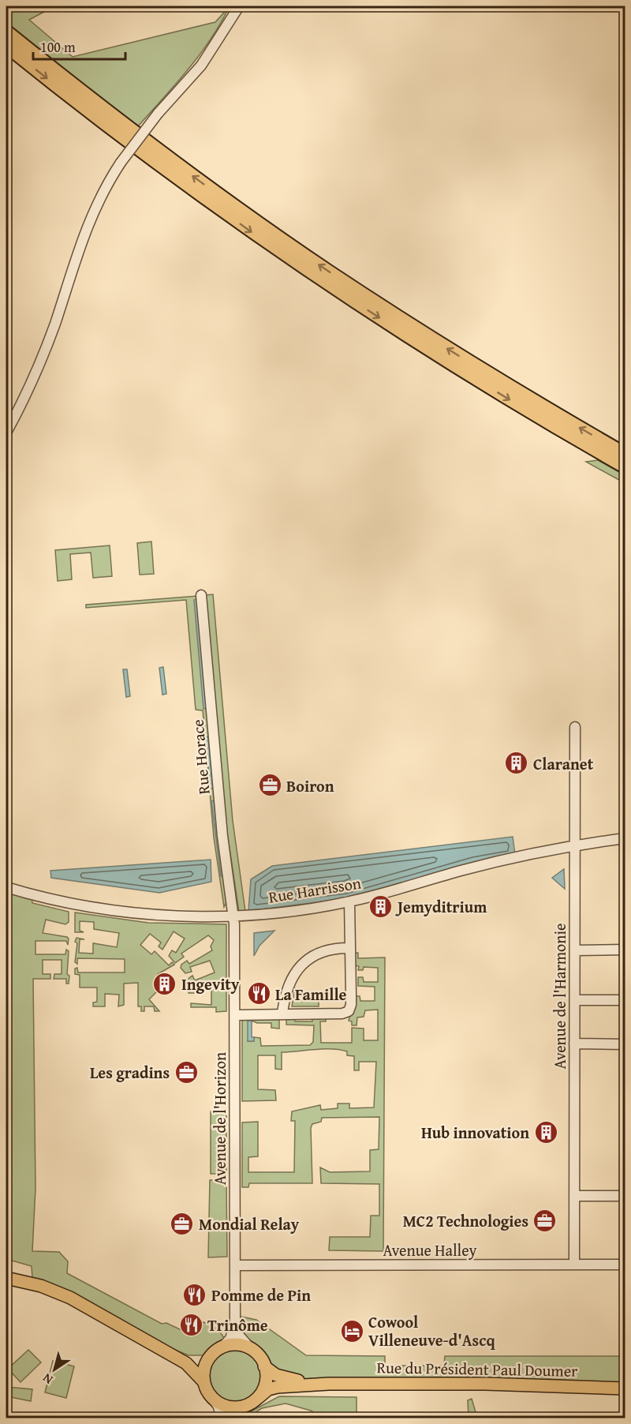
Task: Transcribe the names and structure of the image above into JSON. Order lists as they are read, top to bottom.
{
  "streets": {
    "main road": ["Rue du Président Paul Doumer"],
    "street": [
      "Rue Horace",
      "Rue Harrisson",
      "Avenue de l'Harmonie",
      "Avenue de l'Horizon",
      "Avenue Halley"
    ]
  },
  "crossings": [
    ["Rue Horace", "Rue Harrisson"],
    ["Rue Horace", "Avenue de l'Horizon"],
    ["Rue Harrisson", "Avenue de l'Harmonie"],
    ["Rue Harrisson", "Avenue de l'Horizon"],
    ["Avenue de l'Harmonie", "Avenue Halley"],
    ["Avenue de l'Horizon", "Avenue Halley"],
    ["Avenue de l'Horizon", "Rue du Président Paul Doumer"]
  ],
  "places": {
    "building": [
      "Claranet",
      "Jemyditrium",
      "Ingevity",
      "Hub innovation"
    ],
    "office": [
      "Boiron",
      "Les gradins",
      "MC2 Technologies",
      "Mondial Relay"
    ],
    "restaurant": ["La Famille", "Pomme de Pin", "Trinôme"],
    "hotel": ["Cowool Villeneuve-d'Ascq"]
  },
  "scale_bar": "100 m",
  "north": "bottom left"
}
